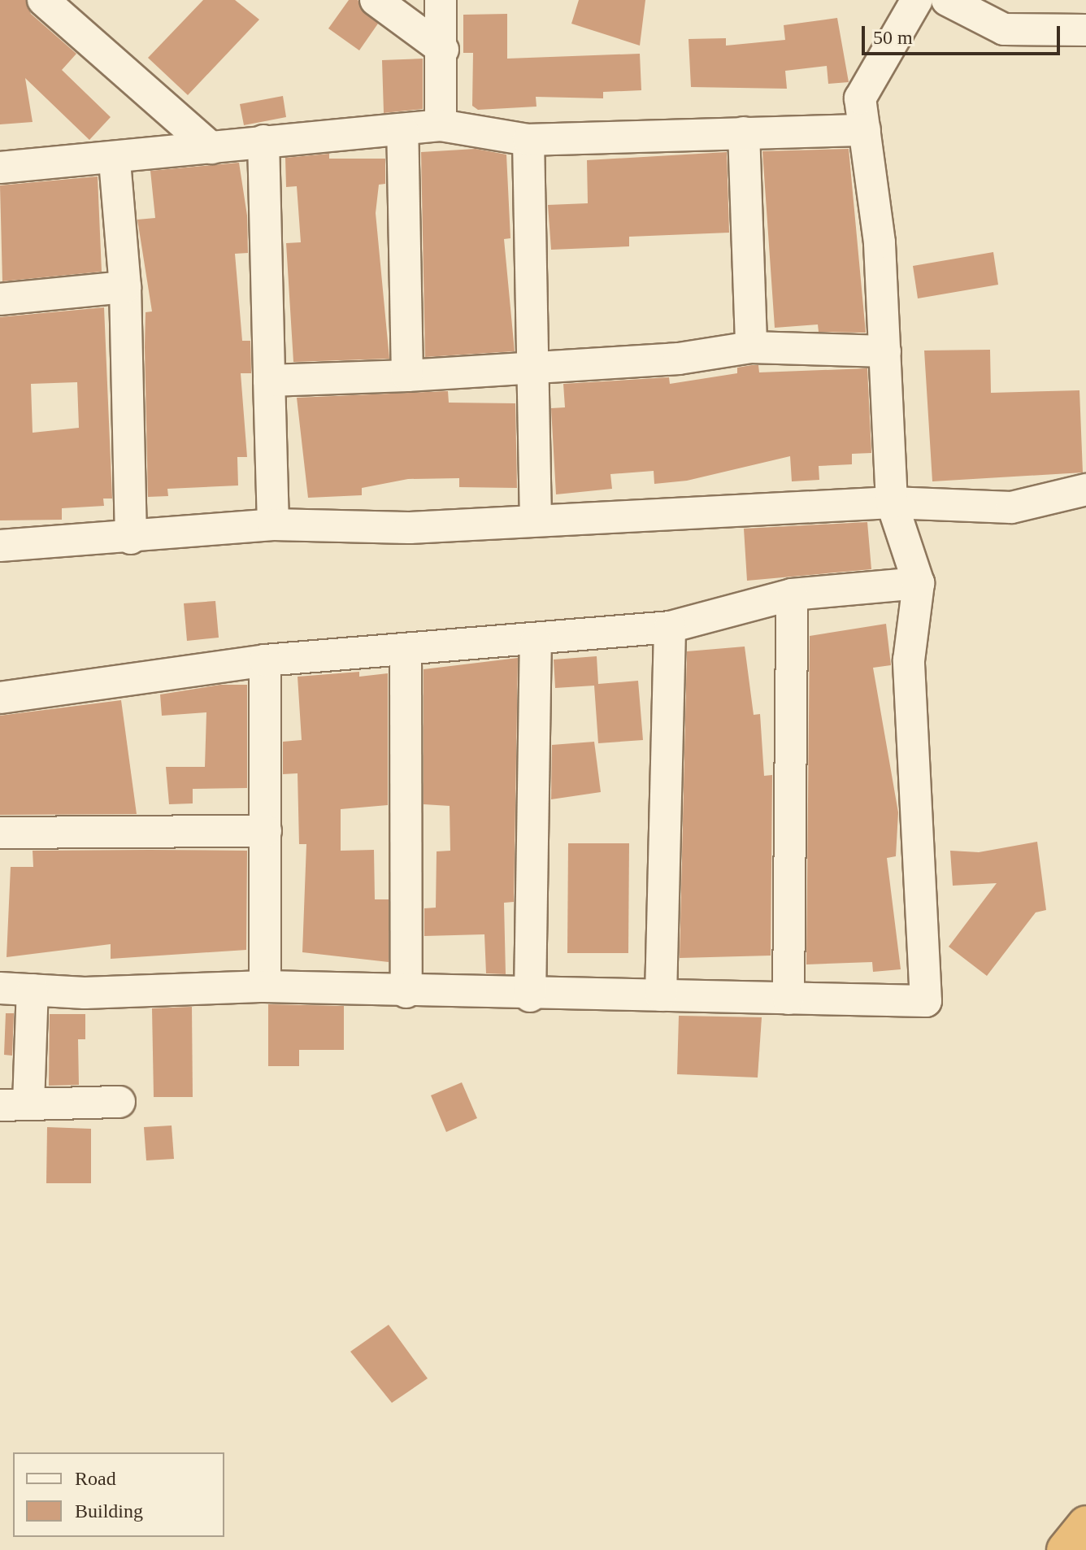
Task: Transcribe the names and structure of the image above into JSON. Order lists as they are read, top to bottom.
{
  "legend": ["Road", "Building"],
  "scale_bar": "50 m"
}
